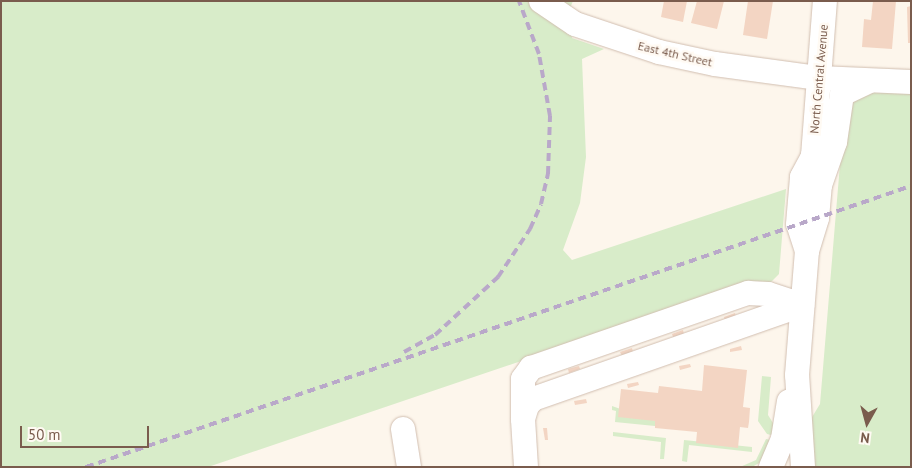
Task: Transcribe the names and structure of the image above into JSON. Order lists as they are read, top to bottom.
{
  "streets": {
    "street": ["East 4th Street", "North Central Avenue"]
  },
  "crossings": [
    ["East 4th Street", "North Central Avenue"]
  ],
  "scale_bar": "50 m",
  "north": "bottom"
}
